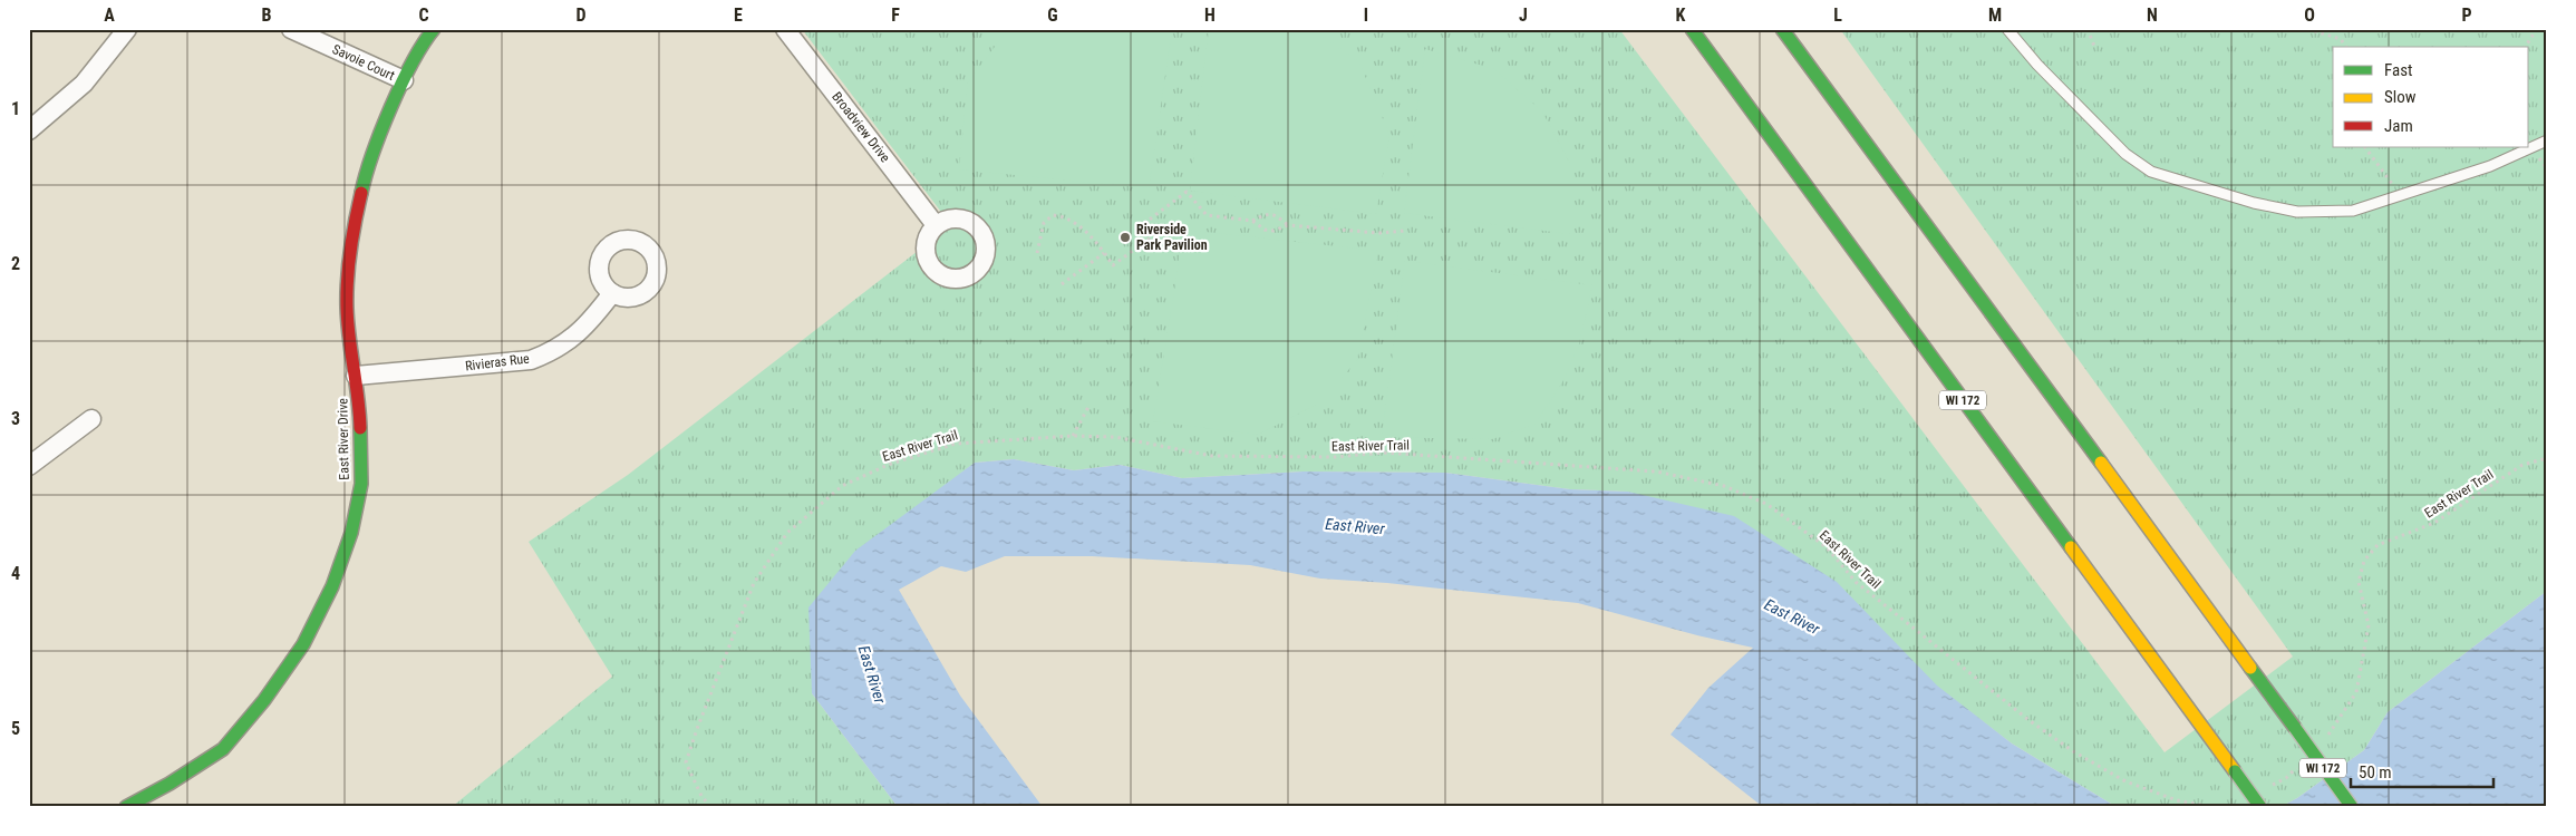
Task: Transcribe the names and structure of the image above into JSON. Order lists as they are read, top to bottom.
{
  "streets": {
    "main road": ["WI 172", "East River Drive"],
    "street": ["Savoie Court", "Broadview Drive", "Rivieras Rue"],
    "path": ["East River Trail"]
  },
  "crossings": [
    ["Savoie Court", "East River Drive"],
    ["Rivieras Rue", "East River Drive"]
  ],
  "water": ["East River"],
  "places": ["Riverside Park Pavilion"],
  "legend": ["Fast", "Slow", "Jam"],
  "scale_bar": "50 m",
  "grid": {
    "columns": [
      "A",
      "B",
      "C",
      "D",
      "E",
      "F",
      "G",
      "H",
      "I",
      "J",
      "K",
      "L",
      "M",
      "N",
      "O",
      "P"
    ],
    "rows": [
      "1",
      "2",
      "3",
      "4",
      "5"
    ]
  }
}
